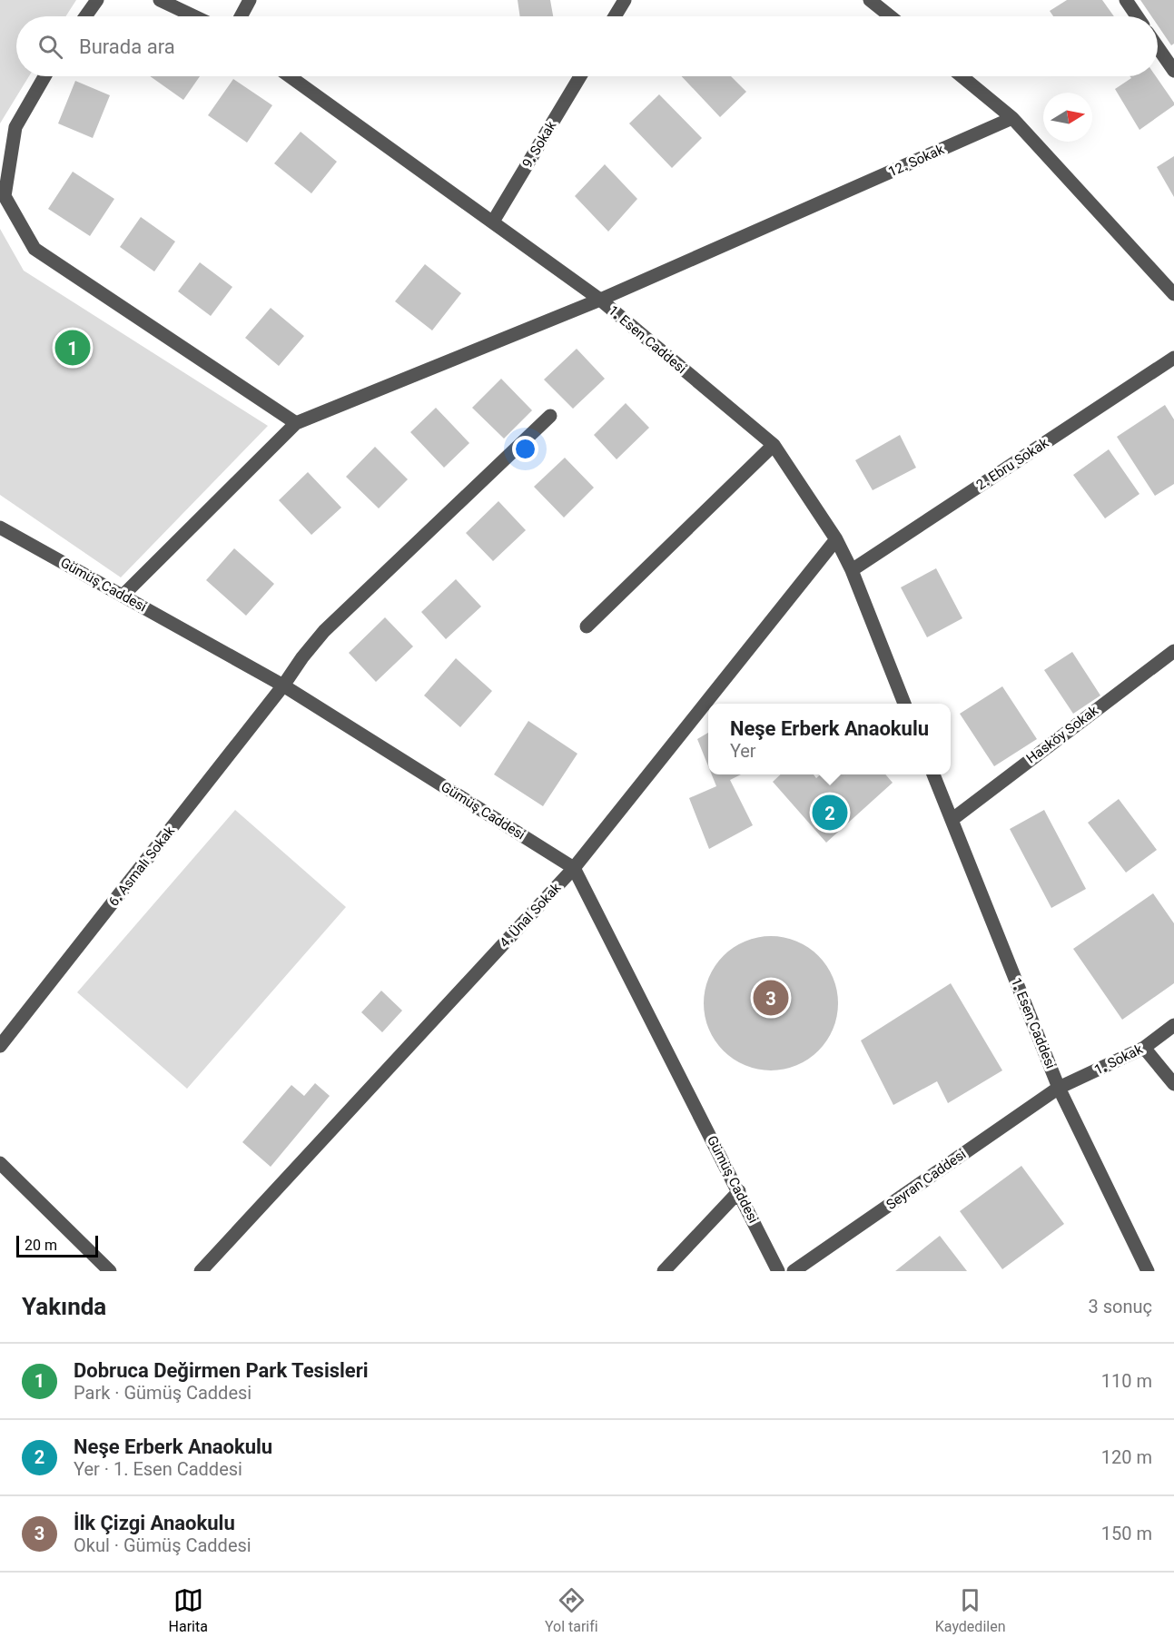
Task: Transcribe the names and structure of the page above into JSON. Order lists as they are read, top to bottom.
{
  "streets": {
    "street": [
      "9. Sokak",
      "12. Sokak",
      "1. Esen Caddesi",
      "2. Ebru Sokak",
      "Gümüş Caddesi",
      "Hasköy Sokak",
      "6. Asmalı Sokak",
      "4. Ünal Sokak",
      "1. Sokak",
      "Seyran Caddesi"
    ]
  },
  "crossings": [
    ["9. Sokak", "1. Esen Caddesi"],
    ["12. Sokak", "1. Esen Caddesi"],
    ["1. Esen Caddesi", "2. Ebru Sokak"],
    ["1. Esen Caddesi", "Hasköy Sokak"],
    ["1. Esen Caddesi", "4. Ünal Sokak"],
    ["1. Esen Caddesi", "1. Sokak"],
    ["1. Esen Caddesi", "Seyran Caddesi"],
    ["Gümüş Caddesi", "6. Asmalı Sokak"],
    ["Gümüş Caddesi", "4. Ünal Sokak"],
    ["1. Sokak", "Seyran Caddesi"]
  ],
  "scale_bar": "20 m",
  "north": "right",
  "page": {
    "search": "Burada ara",
    "pins": ["1", "2", "3"],
    "popup": ["Neşe Erberk Anaokulu", "Yer"],
    "scale": "20 m",
    "heading": ["Yakında", "3 sonuç"],
    "list": [
      {
        "mark": "1",
        "name": "Dobruca Değirmen Park Tesisleri",
        "note": "Park · Gümüş Caddesi",
        "value": "110 m"
      },
      {
        "mark": "2",
        "name": "Neşe Erberk Anaokulu",
        "note": "Yer · 1. Esen Caddesi",
        "value": "120 m"
      },
      {
        "mark": "3",
        "name": "İlk Çizgi Anaokulu",
        "note": "Okul · Gümüş Caddesi",
        "value": "150 m"
      }
    ],
    "nav": ["Harita", "Yol tarifi", "Kaydedilen"]
  }
}
